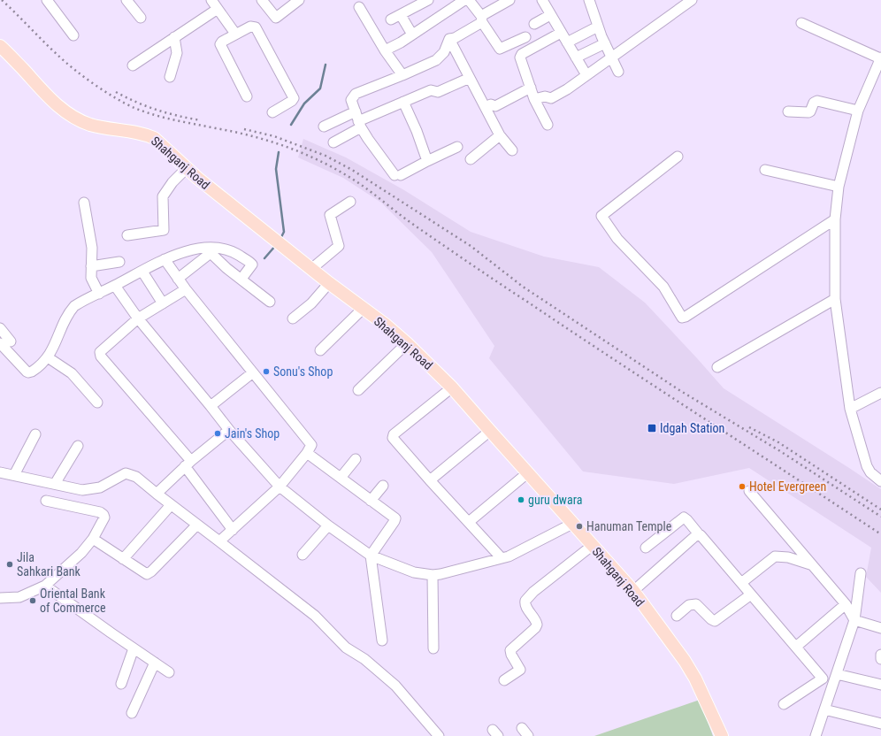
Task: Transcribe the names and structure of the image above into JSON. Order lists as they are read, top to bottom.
{
  "streets": {
    "main road": ["Shahganj Road"]
  },
  "places": {
    "other": [
      "Sonu's Shop",
      "Jain's Shop",
      "Hotel Evergreen",
      "guru dwara",
      "Hanuman Temple",
      "Jila Sahkari Bank",
      "Oriental Bank of Commerce"
    ],
    "transit": ["Idgah Station"]
  }
}
